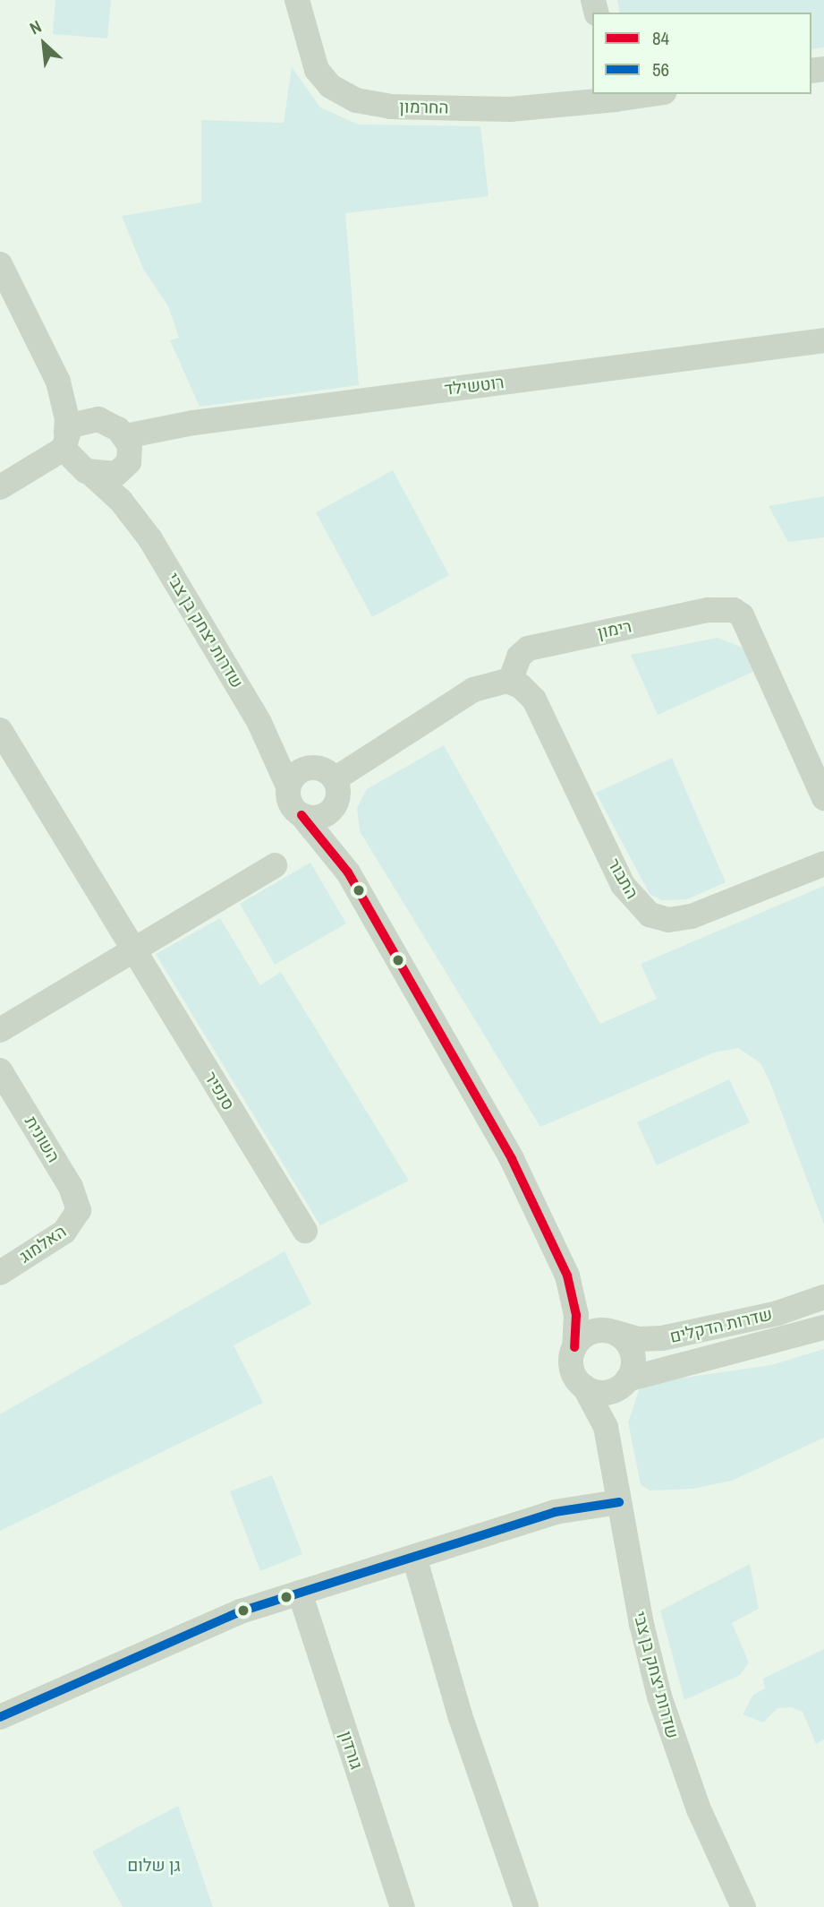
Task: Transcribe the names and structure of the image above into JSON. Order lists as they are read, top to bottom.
{
  "streets": {
    "street": [
      "החרמון",
      "רוטשילד",
      "רימון",
      "שדרות יצחק בן צבי",
      "התבור",
      "סנפיר",
      "השונית",
      "האלמוג",
      "שדרות הדקלים",
      "גורדון"
    ]
  },
  "crossings": [
    ["רוטשילד", "שדרות יצחק בן צבי"],
    ["רימון", "התבור"],
    ["שדרות יצחק בן צבי", "שדרות הדקלים"],
    ["השונית", "האלמוג"]
  ],
  "parks": ["גן שלום"],
  "lines": ["transit line 84", "transit line 56"],
  "legend": ["84", "56"],
  "north": "top left"
}
